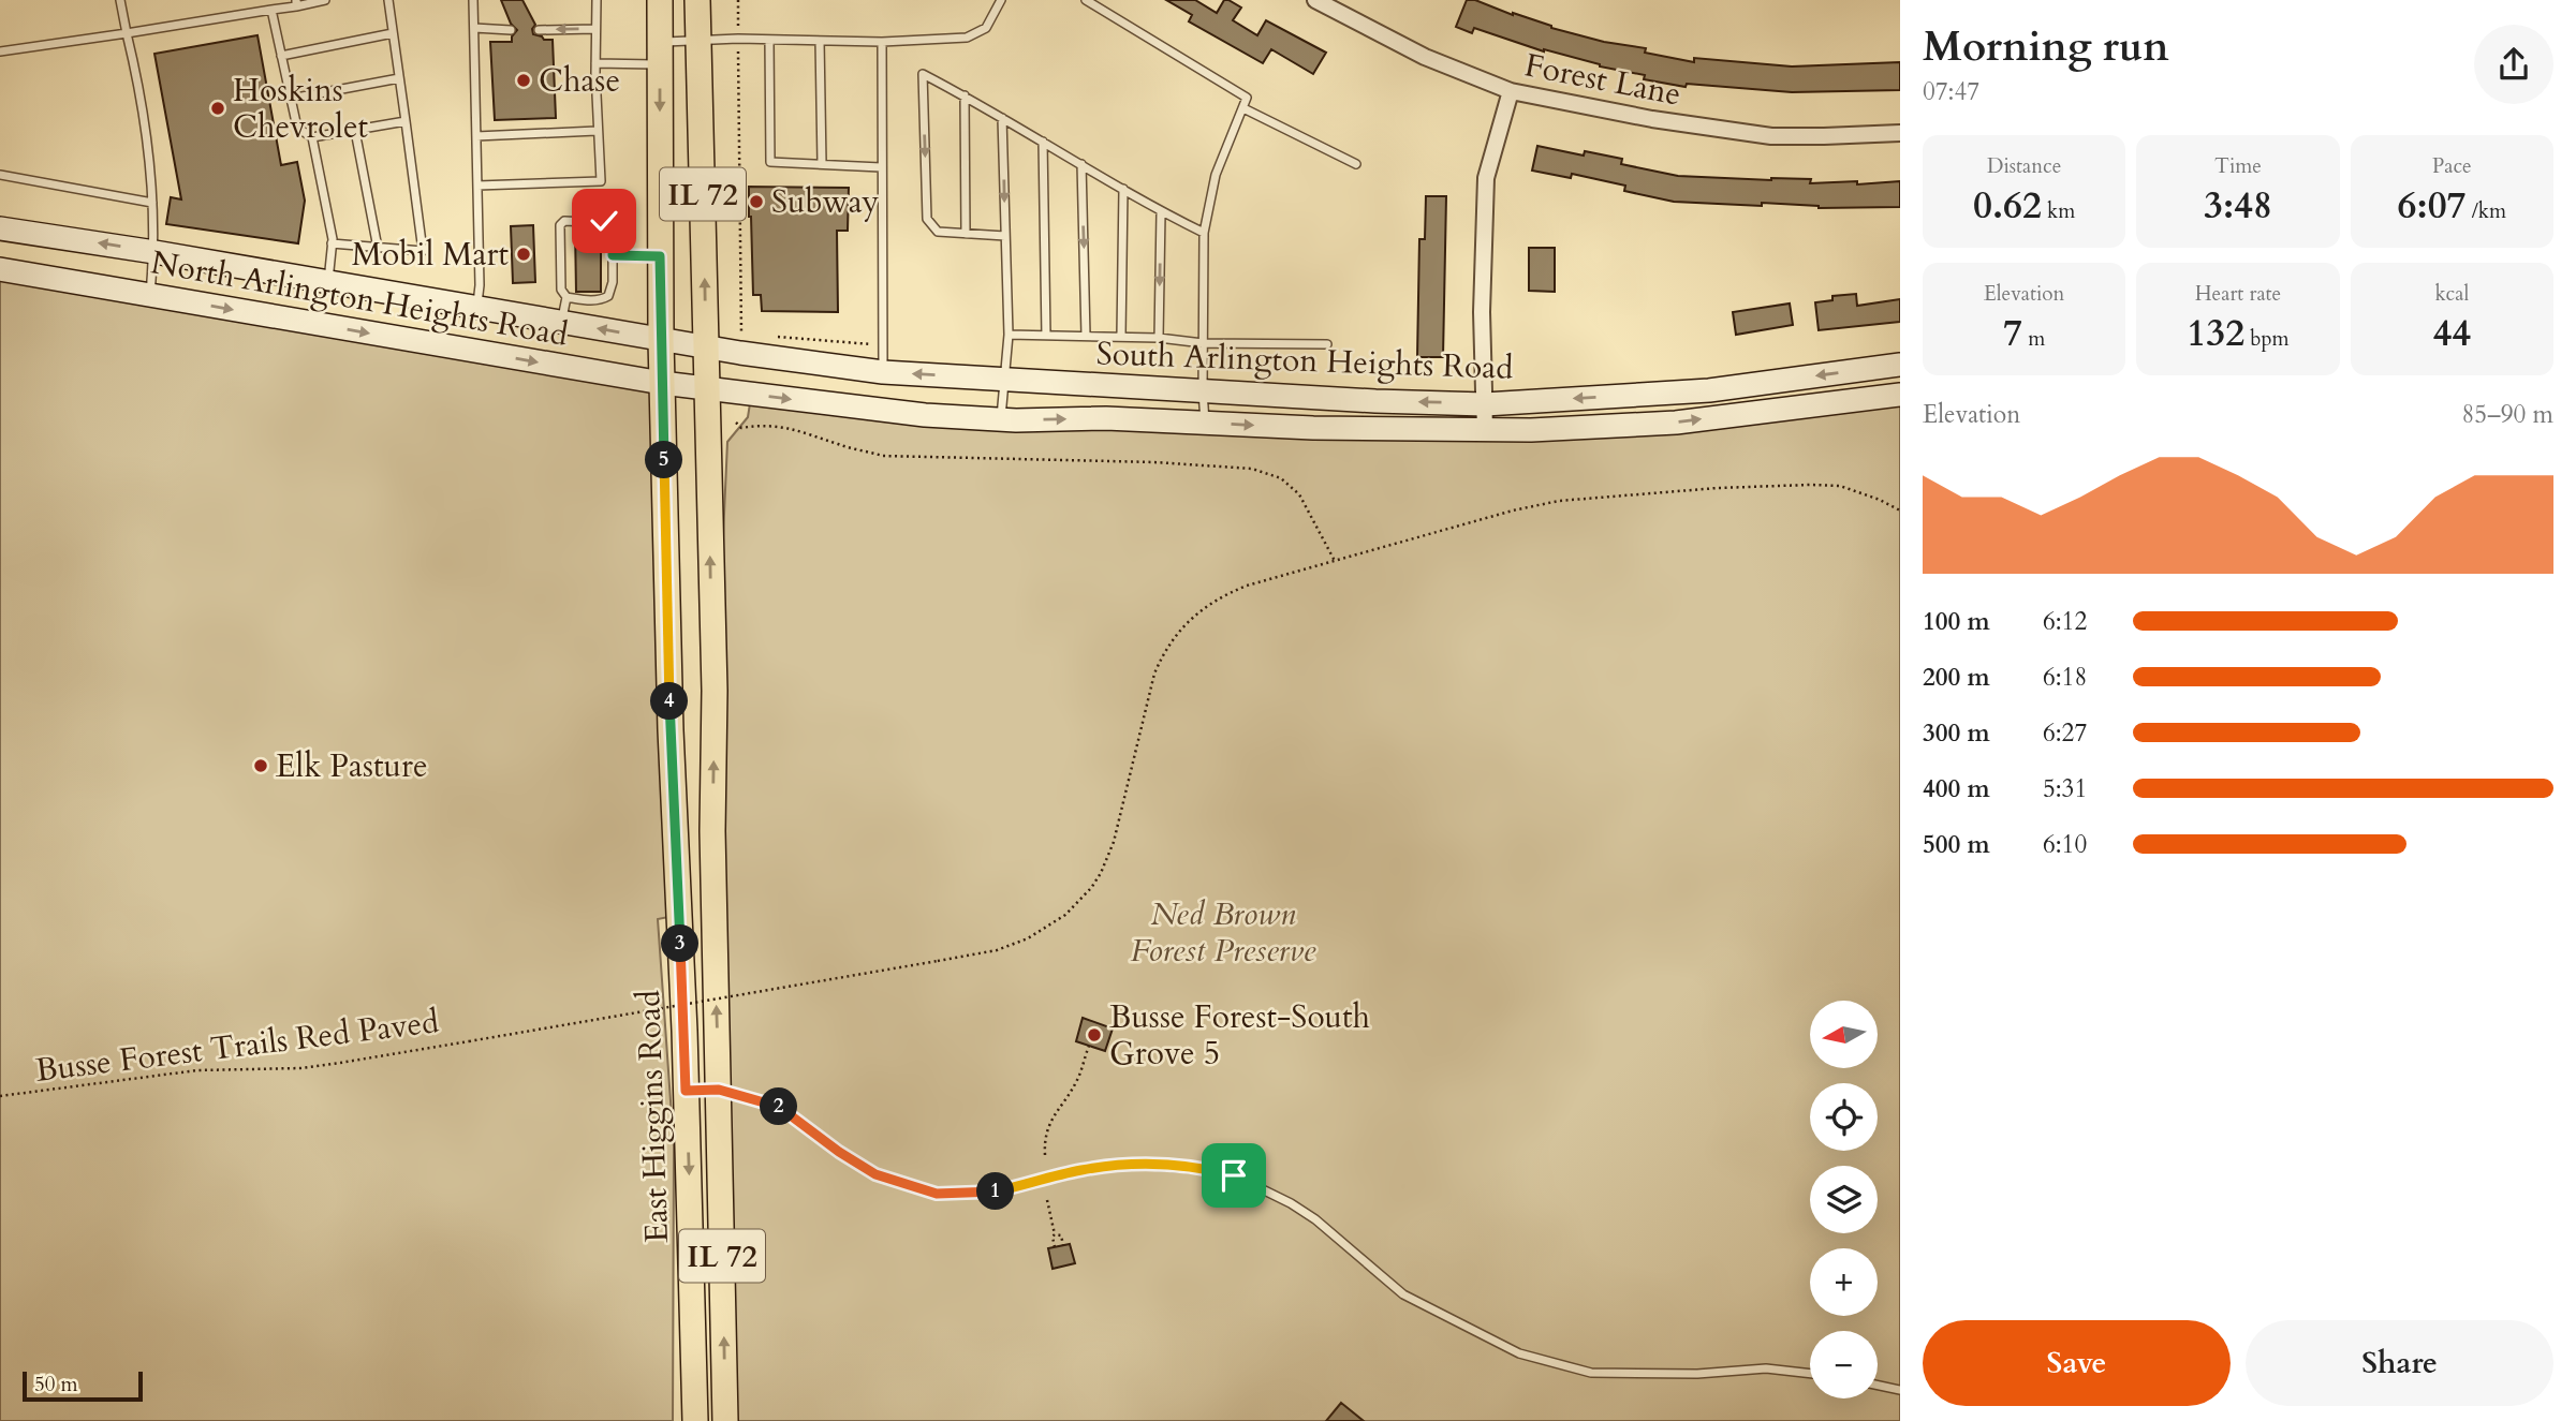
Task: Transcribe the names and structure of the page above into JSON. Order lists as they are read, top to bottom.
{
  "streets": {
    "main road": [
      "IL 72",
      "North Arlington Heights Road",
      "South Arlington Heights Road",
      "East Higgins Road"
    ],
    "street": ["Forest Lane"],
    "path": ["Busse Forest Trails Red Paved"]
  },
  "crossings": [
    ["North Arlington Heights Road", "South Arlington Heights Road"],
    ["North Arlington Heights Road", "East Higgins Road"],
    ["South Arlington Heights Road", "East Higgins Road"]
  ],
  "parks": ["Ned Brown Forest Preserve"],
  "places": [
    "Chase",
    "Hoskins Chevrolet",
    "Subway",
    "Mobil Mart",
    "Elk Pasture",
    "Busse Forest-South Grove 5"
  ],
  "scale_bar": "50 m",
  "north": "left",
  "page": {
    "heading": ["Morning run", "07:47"],
    "stats": [
      ["Distance", "0.62 km"],
      ["Time", "3:48"],
      ["Pace", "6:07 /km"],
      ["Elevation", "7 m"],
      ["Heart rate", "132 bpm"],
      ["kcal", "44"]
    ],
    "chart": ["Elevation", "85–90 m"],
    "pins": [
      "5",
      "4",
      "3",
      "2",
      "1"
    ],
    "list": [
      {
        "name": "100 m",
        "note": "6:12"
      },
      {
        "name": "200 m",
        "note": "6:18"
      },
      {
        "name": "300 m",
        "note": "6:27"
      },
      {
        "name": "400 m",
        "note": "5:31"
      },
      {
        "name": "500 m",
        "note": "6:10"
      }
    ],
    "map_buttons": ["+", "−"],
    "buttons": ["Save", "Share"],
    "scale": "50 m"
  }
}
